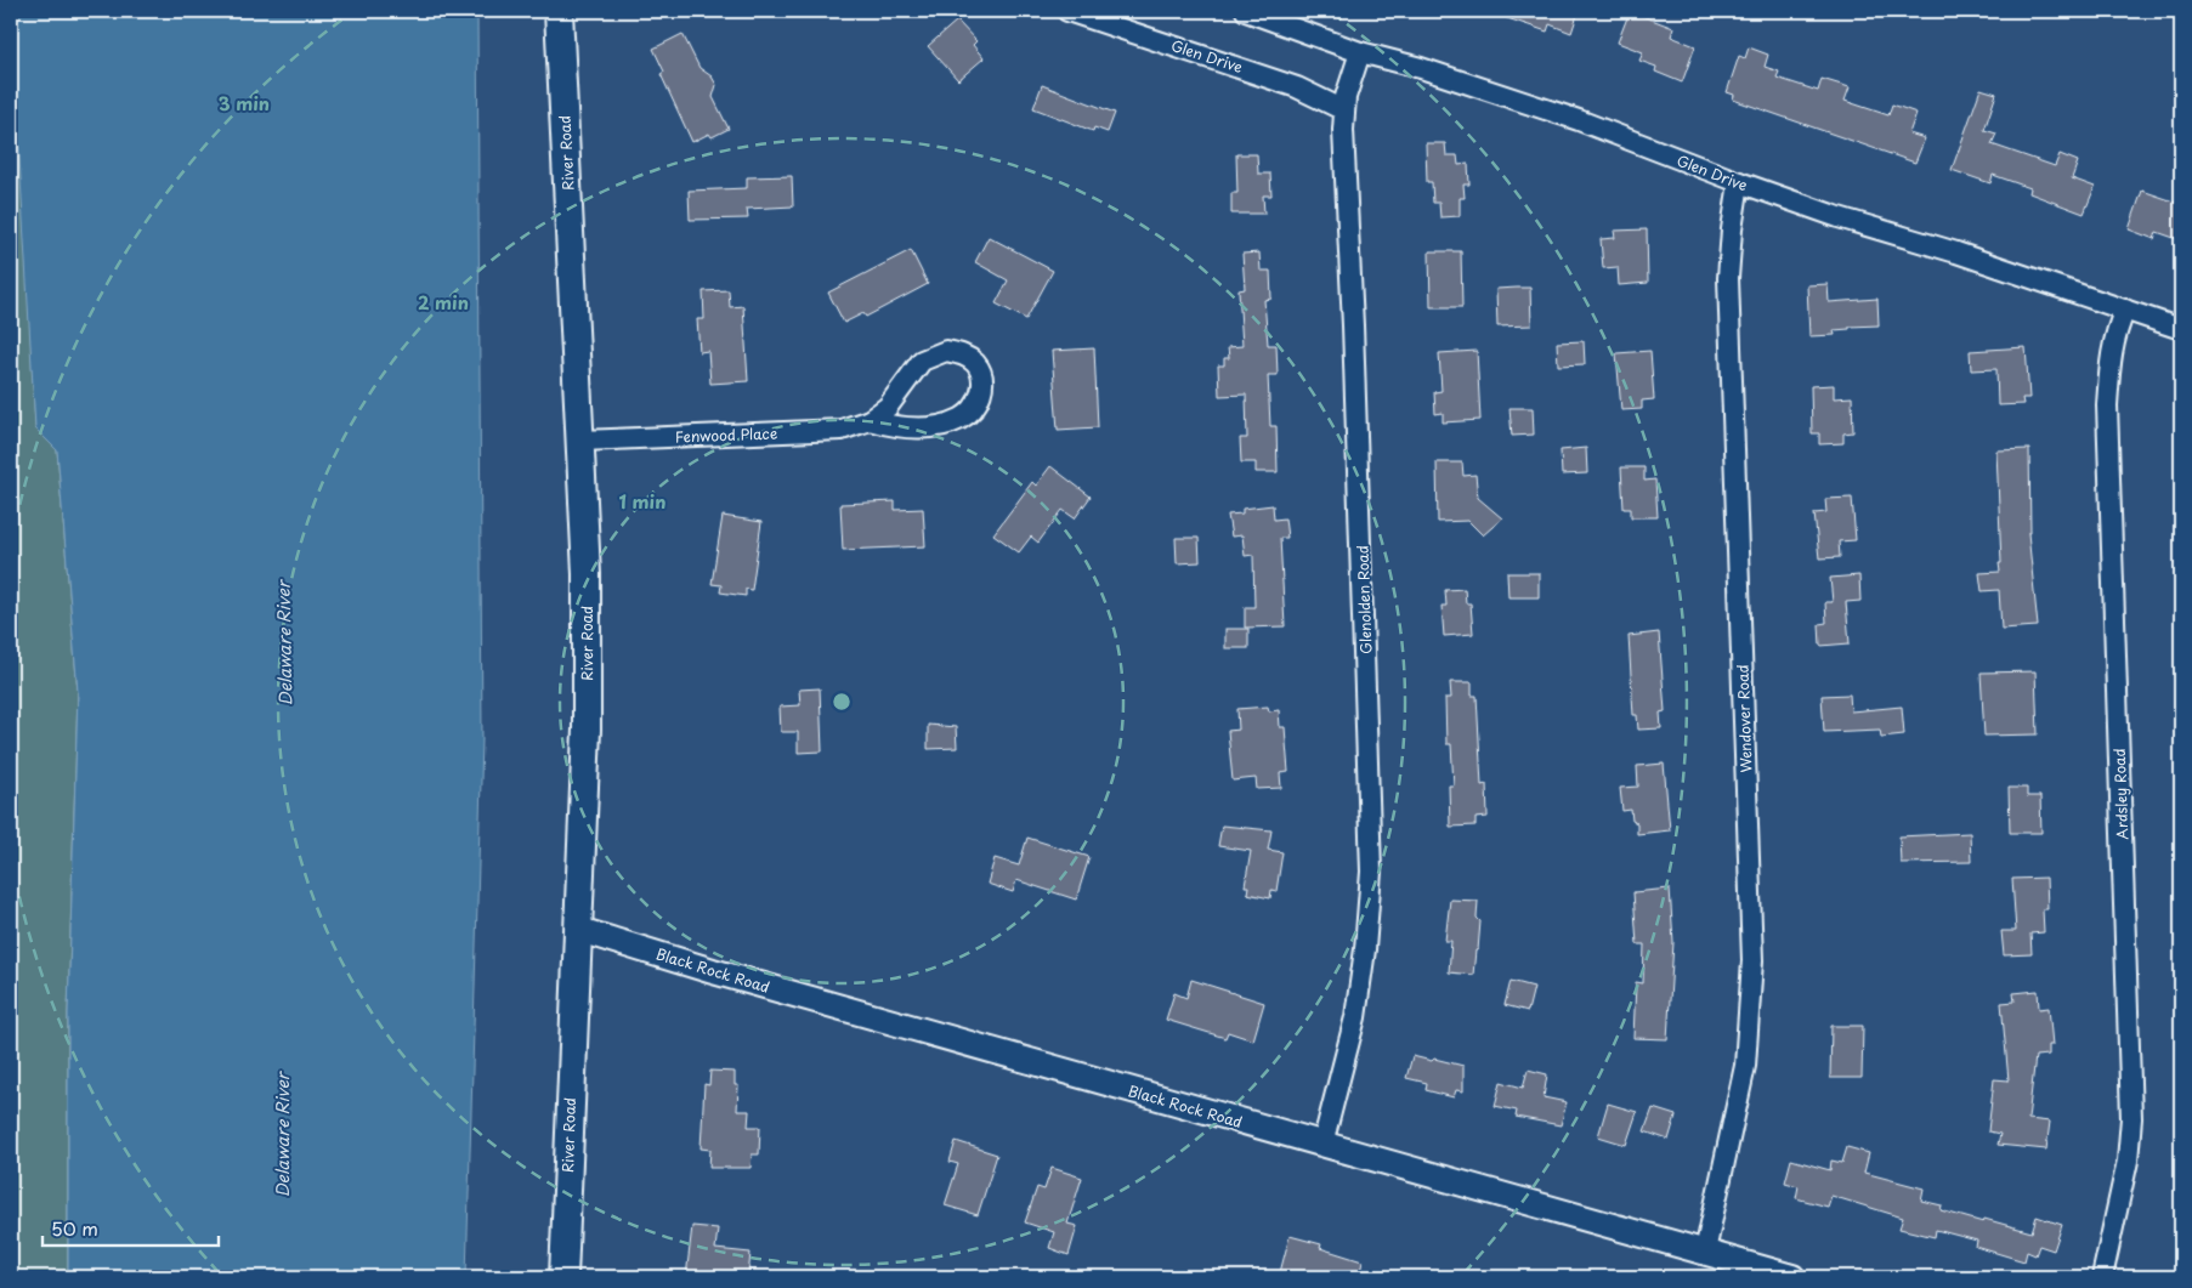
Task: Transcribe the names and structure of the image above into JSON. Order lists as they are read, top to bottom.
{
  "streets": {
    "main road": ["River Road"],
    "street": [
      "Glen Drive",
      "Fenwood Place",
      "Glenolden Road",
      "Wendover Road",
      "Ardsley Road",
      "Black Rock Road"
    ]
  },
  "crossings": [
    ["Glen Drive", "Glenolden Road"],
    ["Glen Drive", "Wendover Road"],
    ["Glen Drive", "Ardsley Road"],
    ["River Road", "Fenwood Place"],
    ["River Road", "Black Rock Road"],
    ["Glenolden Road", "Black Rock Road"],
    ["Wendover Road", "Black Rock Road"]
  ],
  "water": ["Delaware River"],
  "scale_bar": "50 m",
  "rings": ["3 min", "2 min", "1 min"]
}
